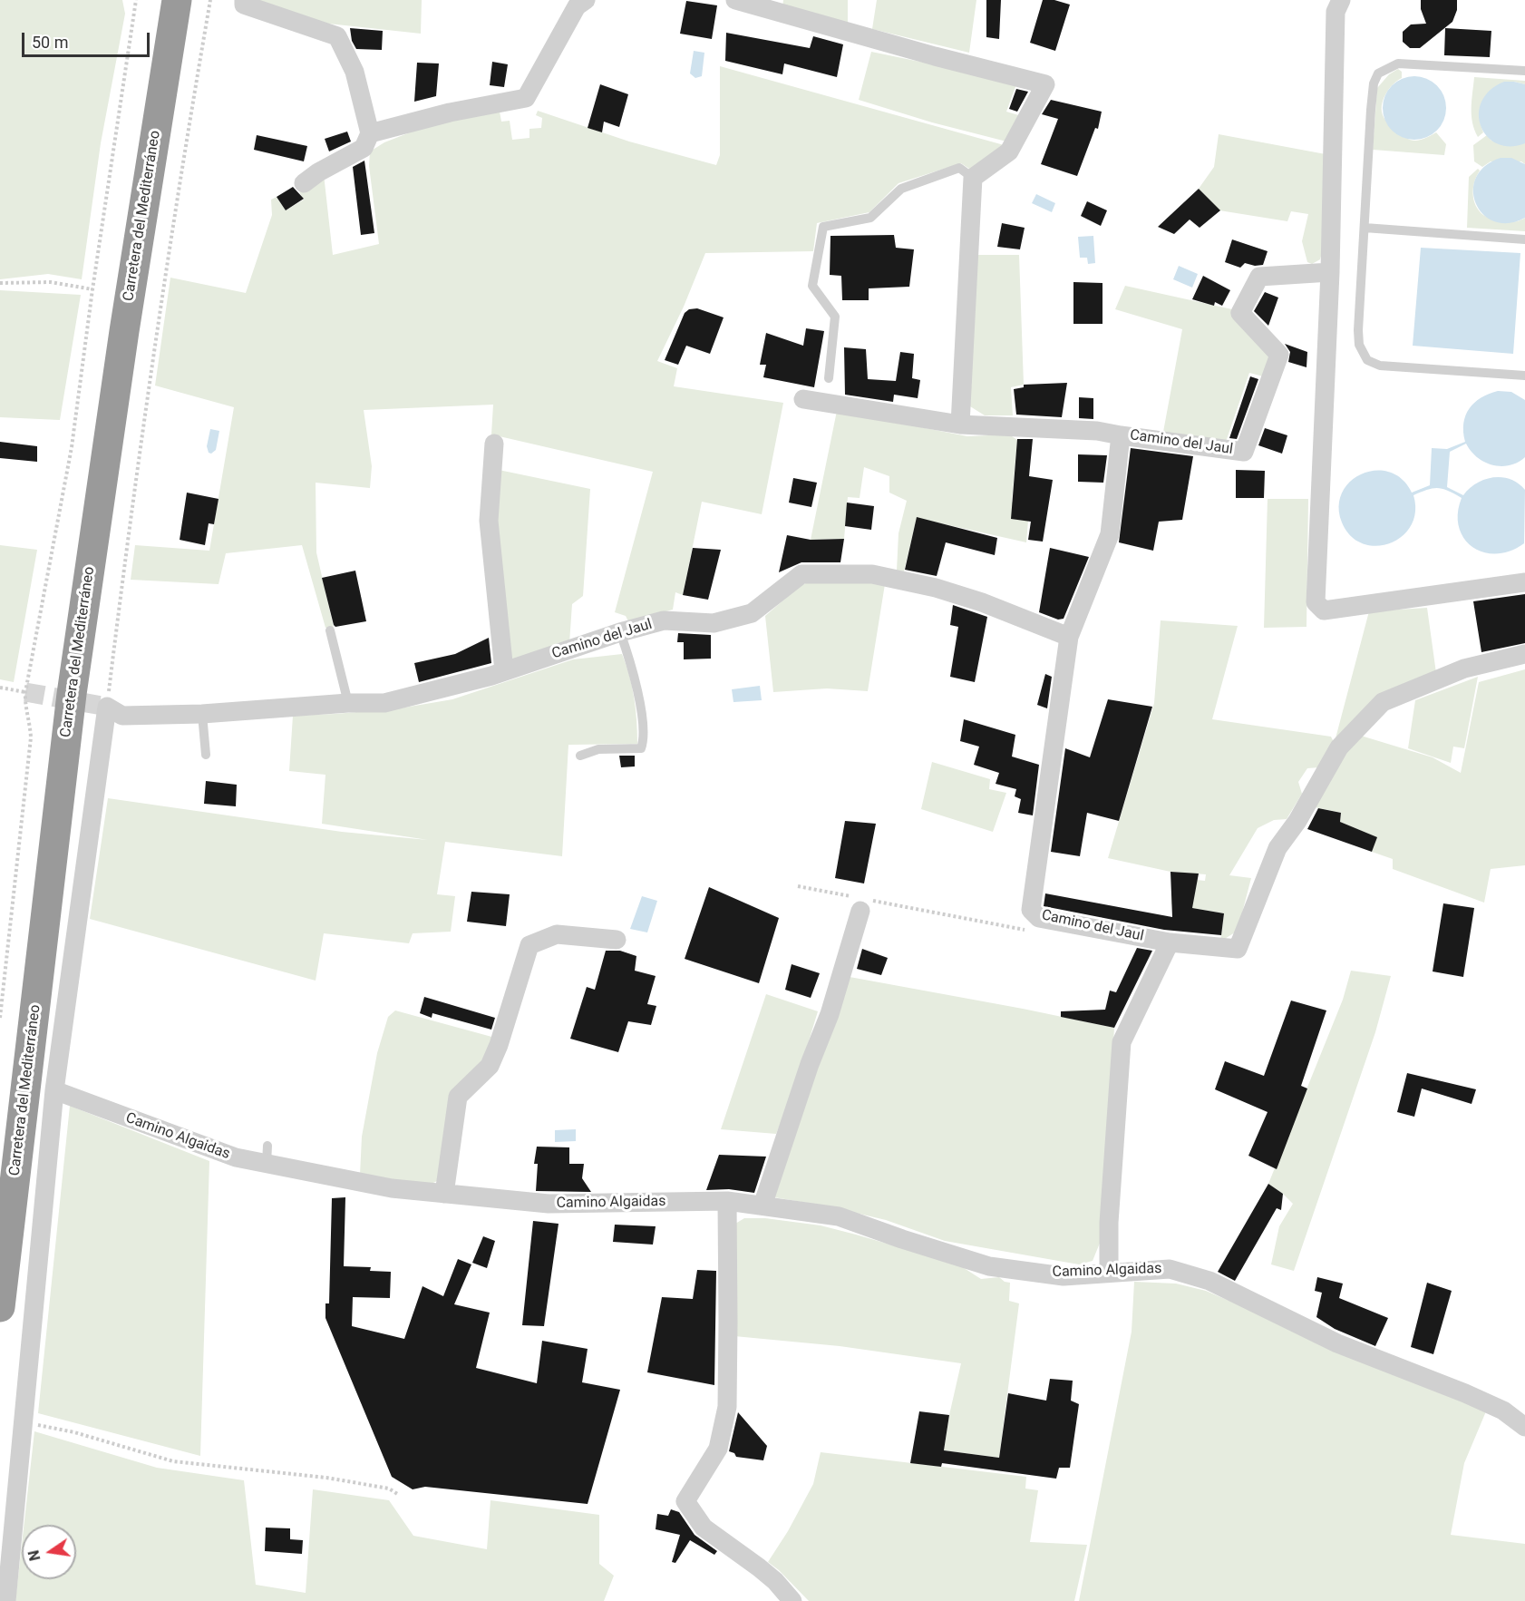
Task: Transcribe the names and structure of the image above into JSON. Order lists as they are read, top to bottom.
{
  "streets": {
    "highway": ["Carretera del Mediterráneo"],
    "street": ["Camino del Jaul", "Camino Algaidas"]
  },
  "scale_bar": "50 m",
  "north": "left"
}
